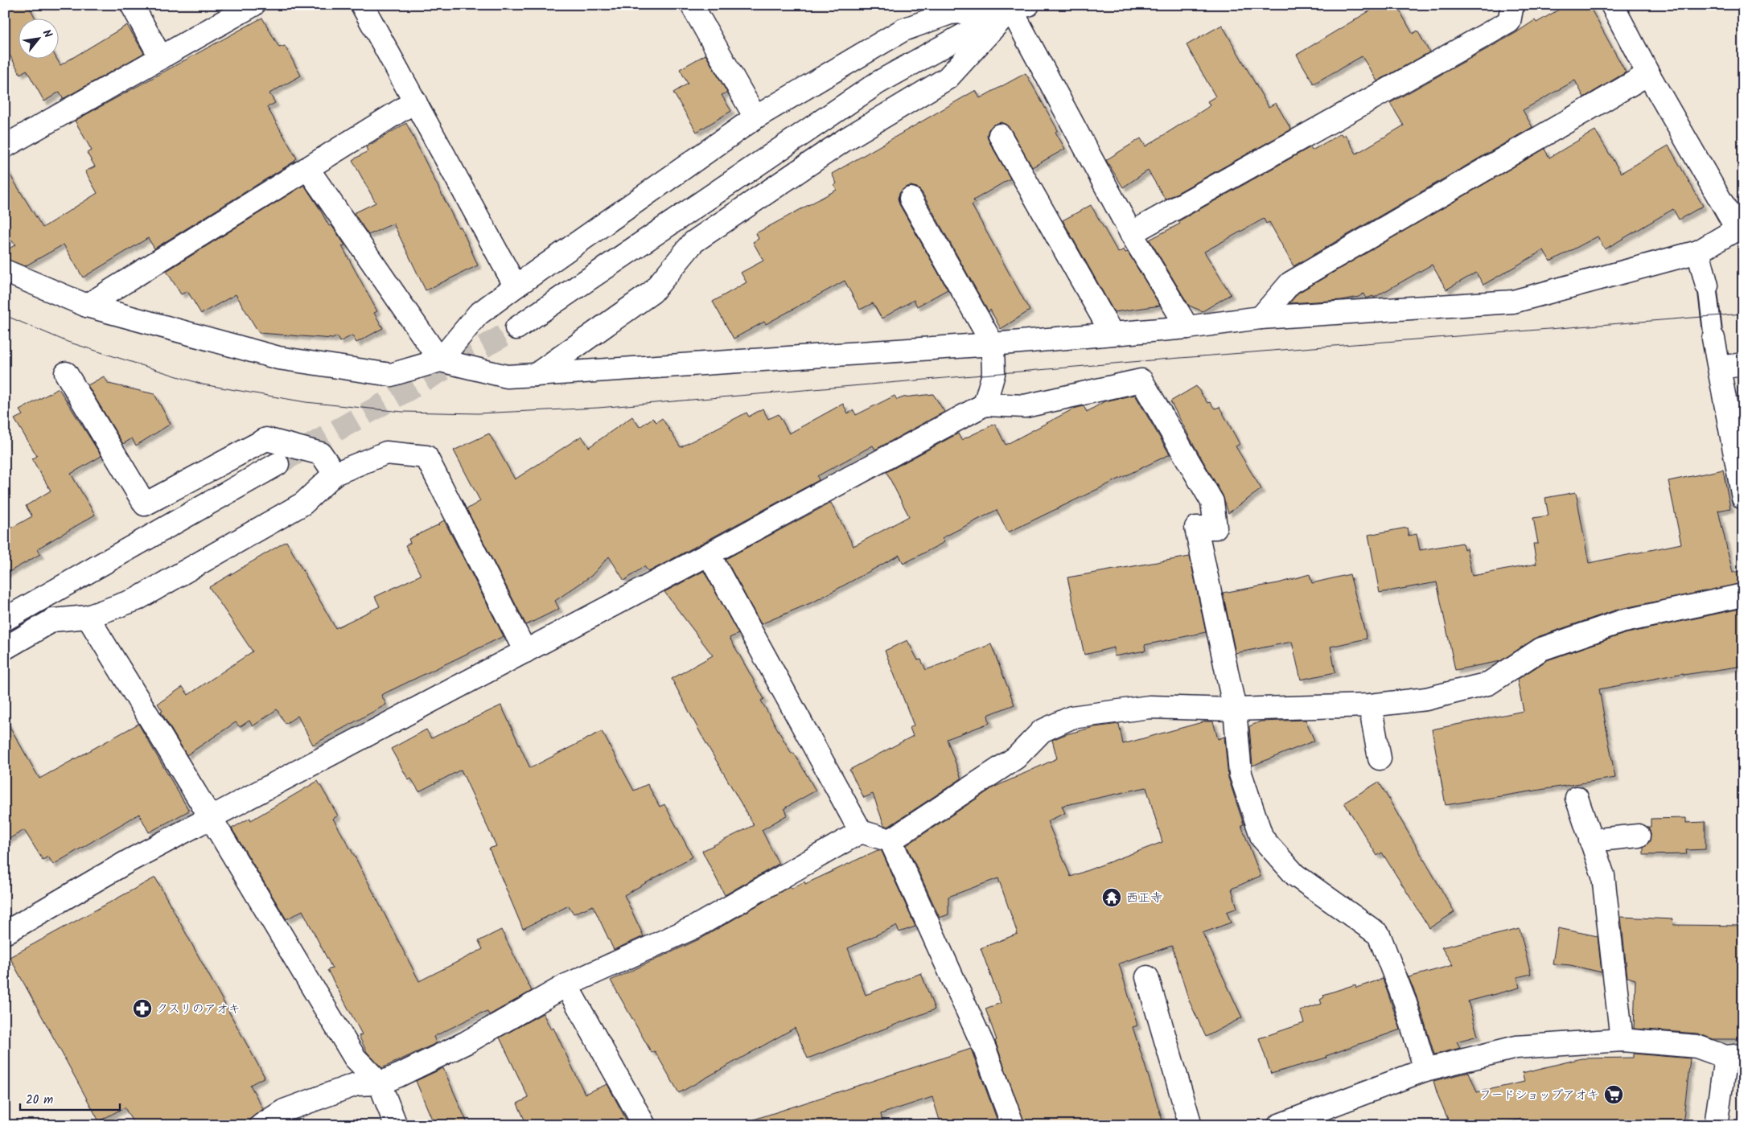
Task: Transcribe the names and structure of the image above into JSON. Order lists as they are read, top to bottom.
{
  "places": {
    "temple": ["西正寺"],
    "pharmacy": ["クスリのアオキ"],
    "supermarket": ["フードショップアオキ"]
  },
  "scale_bar": "20 m",
  "north": "top right"
}
